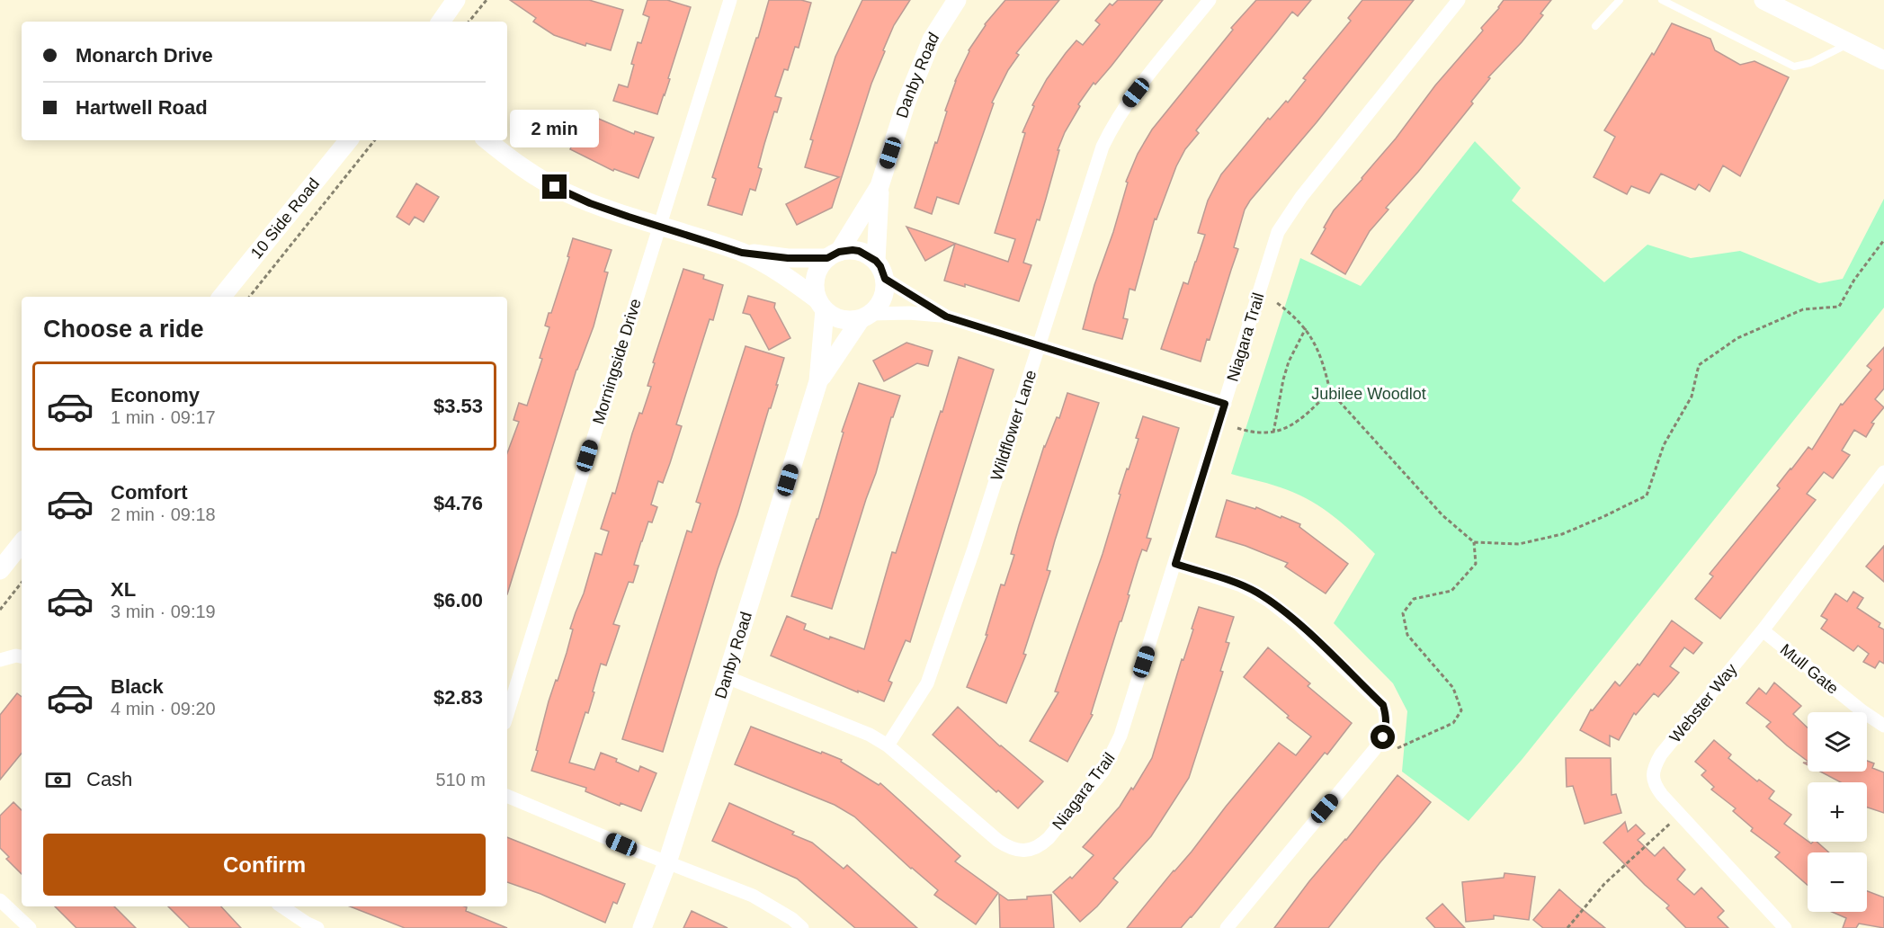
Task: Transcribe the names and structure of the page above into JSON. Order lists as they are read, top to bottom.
{
  "streets": {
    "street": [
      "Danby Road",
      "10 Side Road",
      "Niagara Trail",
      "Morningside Drive",
      "Wildflower Lane",
      "Mull Gate",
      "Webster Way"
    ]
  },
  "crossings": [
    ["Danby Road", "Niagara Trail"],
    ["Niagara Trail", "Wildflower Lane"],
    ["Mull Gate", "Webster Way"]
  ],
  "parks": ["Jubilee Woodlot"],
  "page": {
    "banner": ["Monarch Drive", "Hartwell Road"],
    "bubble": "2 min",
    "heading": "Choose a ride",
    "list": [
      {
        "name": "Economy",
        "note": "1 min · 09:17",
        "value": "$3.53"
      },
      {
        "name": "Comfort",
        "note": "2 min · 09:18",
        "value": "$4.76"
      },
      {
        "name": "XL",
        "note": "3 min · 09:19",
        "value": "$6.00"
      },
      {
        "name": "Black",
        "note": "4 min · 09:20",
        "value": "$2.83"
      }
    ],
    "map_buttons": ["+", "−"],
    "pay": ["Cash", "510 m"],
    "buttons": "Confirm"
  }
}
